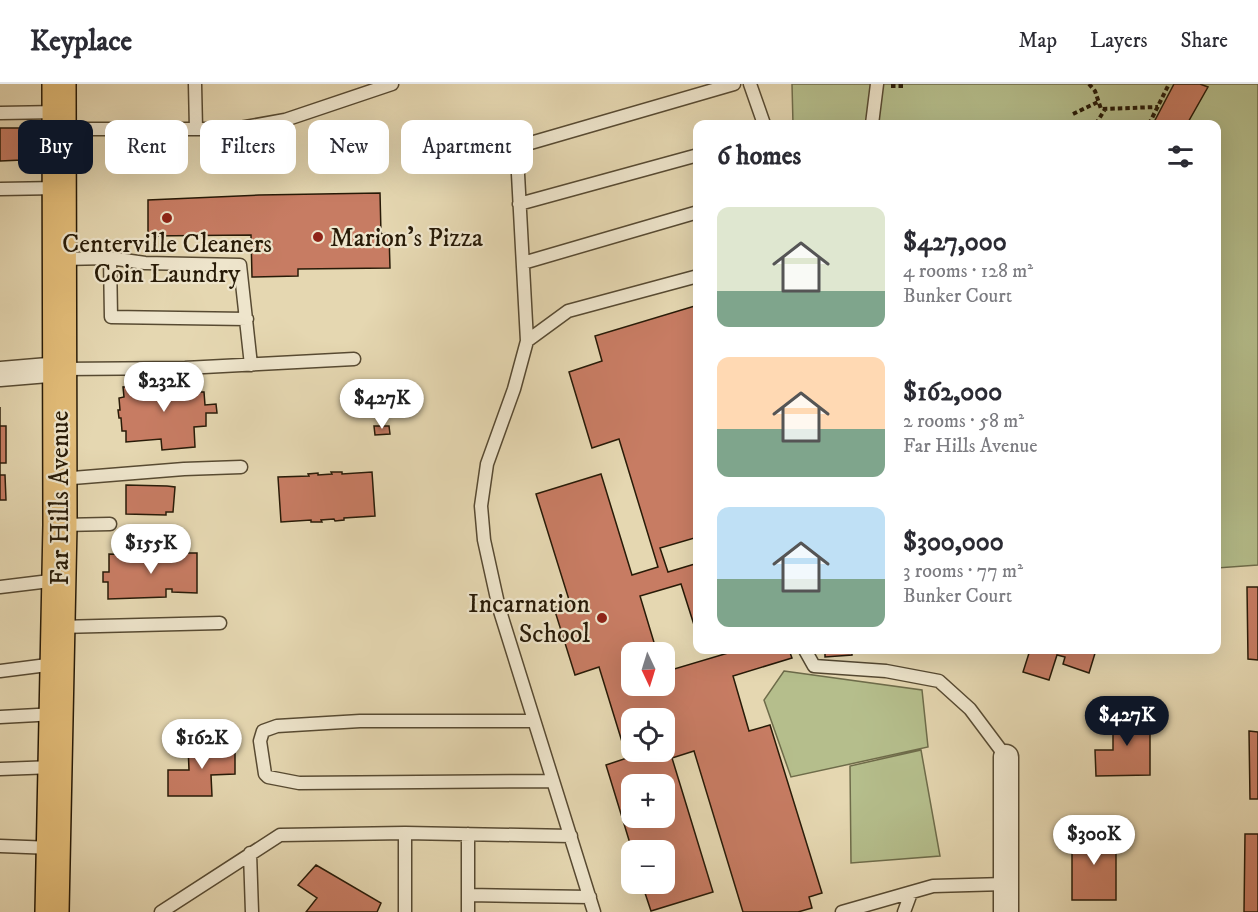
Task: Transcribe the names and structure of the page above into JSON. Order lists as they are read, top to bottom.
{
  "streets": {
    "main road": ["Far Hills Avenue"]
  },
  "places": ["Centerville Cleaners Coin Laundry", "Marion's Pizza", "Incarnation School"],
  "north": "bottom",
  "page": {
    "header": "Keyplace",
    "nav": ["Map", "Layers", "Share"],
    "chip": [
      "Buy",
      "Rent",
      "Filters",
      "New",
      "Apartment"
    ],
    "heading": "6 homes",
    "list": [
      {
        "name": "$427,000",
        "note": "4 rooms · 128 m² · Bunker Court"
      },
      {
        "name": "$162,000",
        "note": "2 rooms · 58 m² · Far Hills Avenue"
      },
      {
        "name": "$300,000",
        "note": "3 rooms · 77 m² · Bunker Court"
      }
    ],
    "price": [
      "$232K",
      "$427K",
      "$155K",
      "$427K",
      "$162K",
      "$300K"
    ],
    "map_buttons": ["+", "−"]
  }
}
